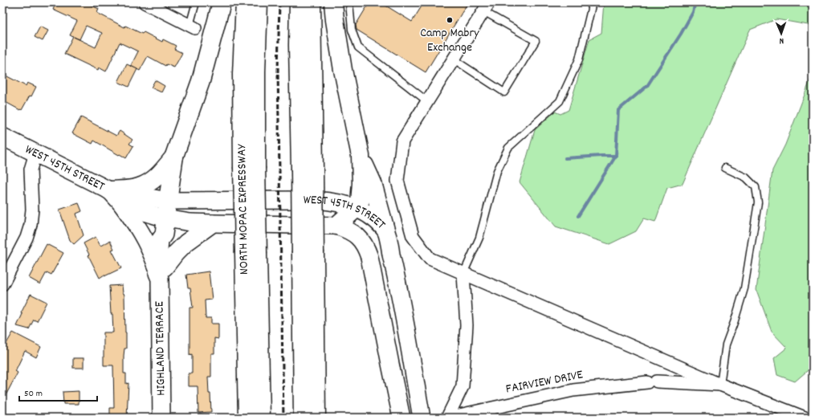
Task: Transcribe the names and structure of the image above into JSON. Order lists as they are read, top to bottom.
{
  "streets": {
    "highway": ["NORTH MOPAC EXPRESSWAY"],
    "main road": ["WEST 45TH STREET", "HIGHLAND TERRACE"],
    "street": ["FAIRVIEW DRIVE"]
  },
  "crossings": [
    ["WEST 45TH STREET", "HIGHLAND TERRACE"]
  ],
  "places": ["Camp Mabry Exchange"],
  "scale_bar": "50 m",
  "north": "bottom"
}
